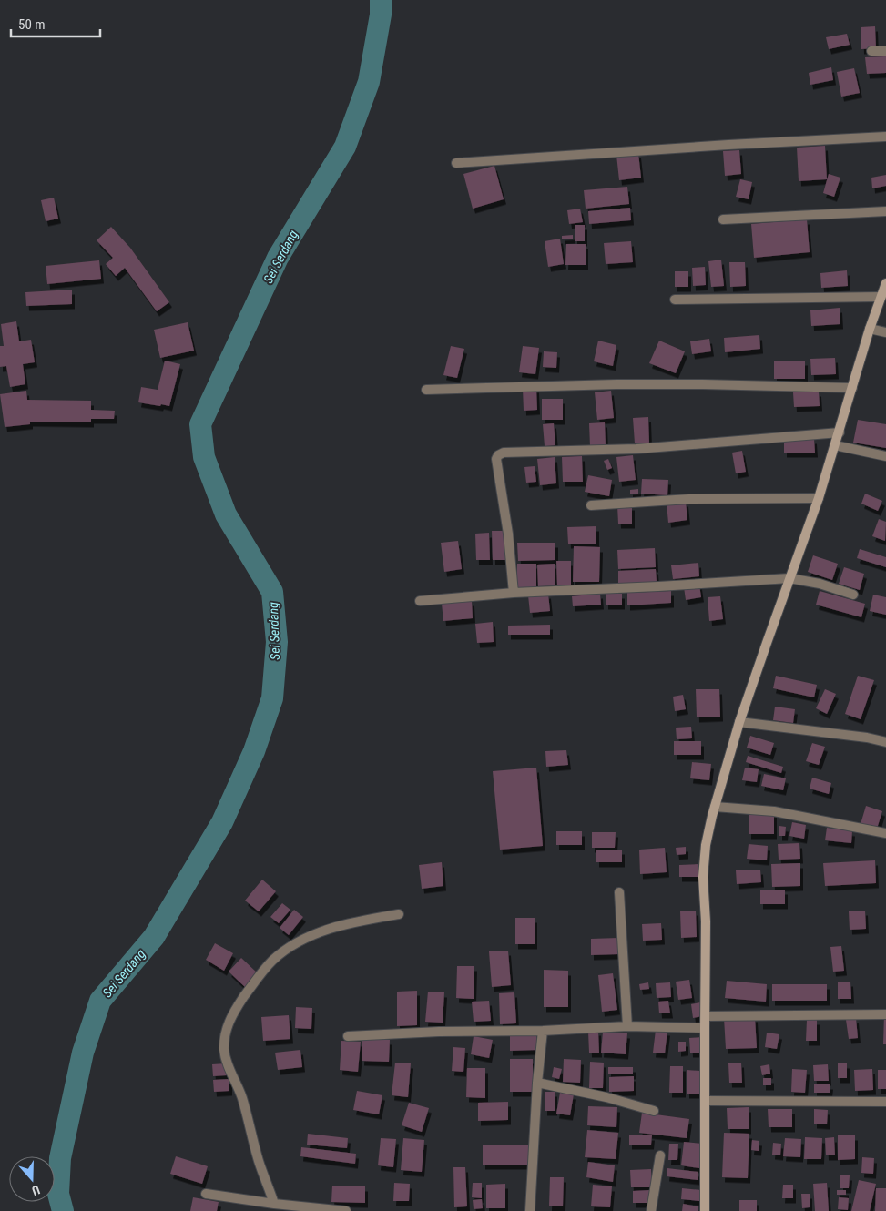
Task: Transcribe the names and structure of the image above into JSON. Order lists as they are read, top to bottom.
{
  "water": ["Sei Serdang"],
  "scale_bar": "50 m",
  "north": "bottom"
}
